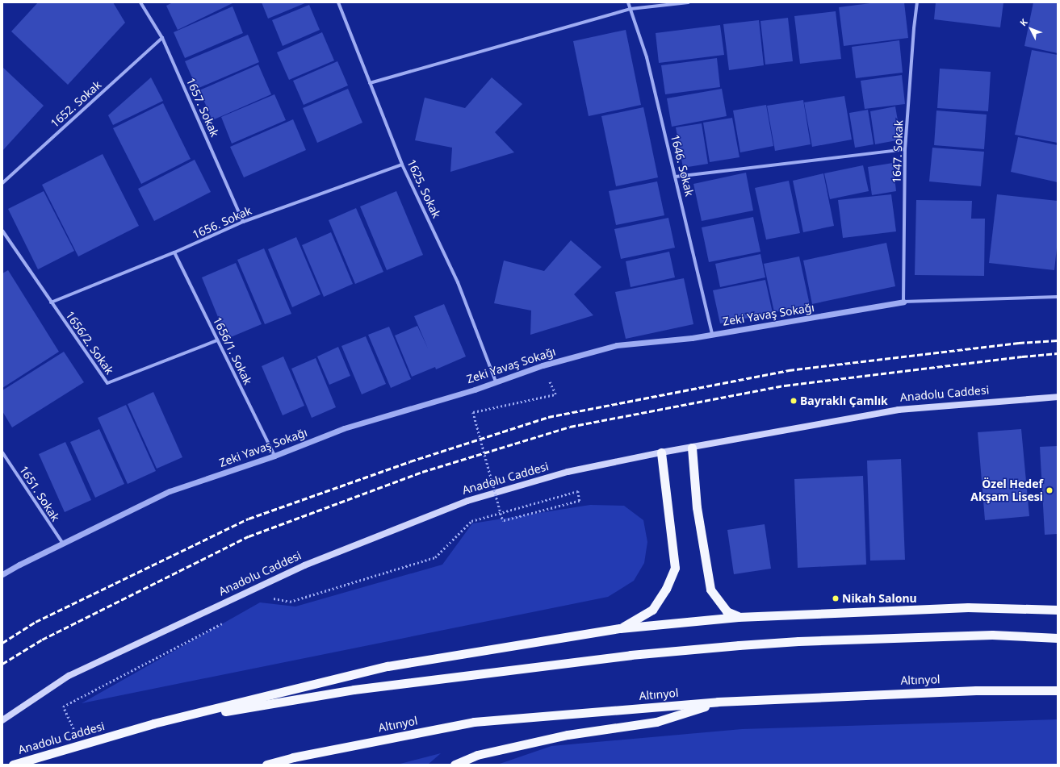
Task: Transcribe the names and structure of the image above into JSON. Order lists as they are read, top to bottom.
{
  "streets": {
    "highway": ["Anadolu Caddesi", "Altınyol"],
    "street": [
      "1652. Sokak",
      "1657. Sokak",
      "1647. Sokak",
      "1646. Sokak",
      "1625. Sokak",
      "1656. Sokak",
      "Zeki Yavaş Sokağı",
      "1656/2. Sokak",
      "1656/1. Sokak",
      "1651. Sokak"
    ]
  },
  "crossings": [
    ["1652. Sokak", "1657. Sokak"],
    ["1657. Sokak", "1656. Sokak"],
    ["1647. Sokak", "Zeki Yavaş Sokağı"],
    ["1646. Sokak", "Zeki Yavaş Sokağı"],
    ["1625. Sokak", "1656. Sokak"],
    ["1625. Sokak", "Zeki Yavaş Sokağı"],
    ["1656. Sokak", "1656/2. Sokak"],
    ["1656. Sokak", "1656/1. Sokak"],
    ["Zeki Yavaş Sokağı", "1656/1. Sokak"],
    ["Zeki Yavaş Sokağı", "1651. Sokak"],
    ["1656/2. Sokak", "1656/1. Sokak"]
  ],
  "places": ["Bayraklı Çamlık", "Özel Hedef Akşam Lisesi", "Nikah Salonu"],
  "north": "top left"
}
